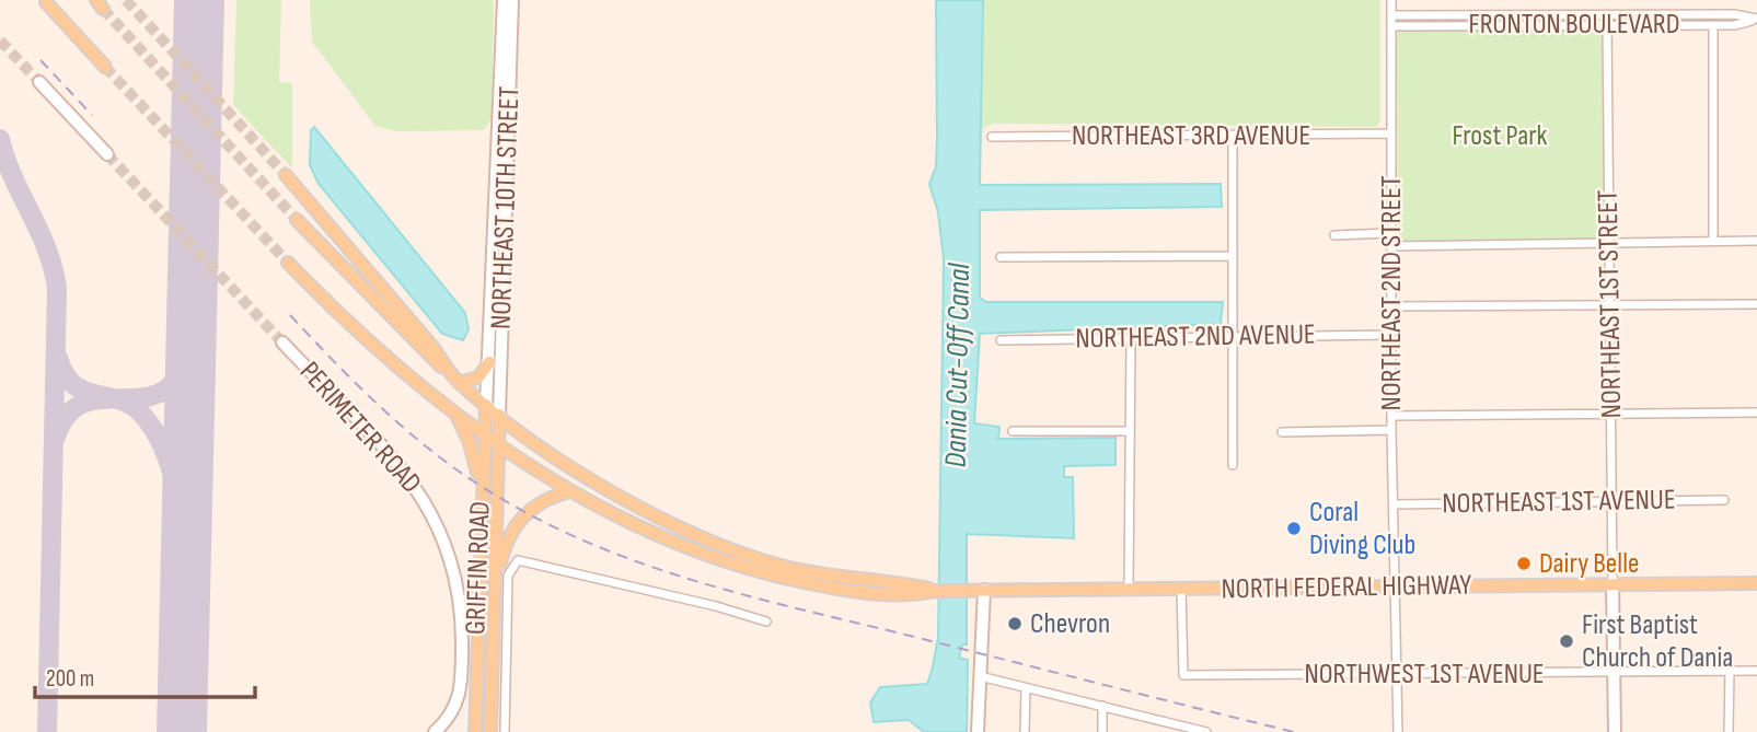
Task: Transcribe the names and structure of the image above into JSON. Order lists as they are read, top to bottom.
{
  "streets": {
    "main road": ["GRIFFIN ROAD", "NORTH FEDERAL HIGHWAY"],
    "street": [
      "FRONTON BOULEVARD",
      "NORTHEAST 3RD AVENUE",
      "NORTHEAST 10TH STREET",
      "NORTHEAST 2ND STREET",
      "NORTHEAST 1ST STREET",
      "NORTHEAST 2ND AVENUE",
      "PERIMETER ROAD",
      "NORTHEAST 1ST AVENUE",
      "NORTHWEST 1ST AVENUE"
    ]
  },
  "crossings": [
    ["FRONTON BOULEVARD", "NORTHEAST 2ND STREET"],
    ["FRONTON BOULEVARD", "NORTHEAST 1ST STREET"],
    ["NORTHEAST 3RD AVENUE", "NORTHEAST 2ND STREET"],
    ["NORTHEAST 10TH STREET", "GRIFFIN ROAD"],
    ["NORTHEAST 10TH STREET", "NORTH FEDERAL HIGHWAY"],
    ["NORTHEAST 2ND STREET", "NORTHEAST 2ND AVENUE"],
    ["NORTHEAST 2ND STREET", "NORTHEAST 1ST AVENUE"],
    ["NORTHEAST 2ND STREET", "NORTH FEDERAL HIGHWAY"],
    ["NORTHEAST 2ND STREET", "NORTHWEST 1ST AVENUE"],
    ["NORTHEAST 1ST STREET", "NORTHEAST 1ST AVENUE"],
    ["NORTHEAST 1ST STREET", "NORTH FEDERAL HIGHWAY"],
    ["GRIFFIN ROAD", "NORTH FEDERAL HIGHWAY"],
    ["NORTH FEDERAL HIGHWAY", "NORTHWEST 1ST AVENUE"]
  ],
  "water": ["Dania Cut-Off Canal"],
  "parks": ["Frost Park"],
  "places": [
    "Coral Diving Club",
    "Dairy Belle",
    "Chevron",
    "First Baptist Church of Dania"
  ],
  "scale_bar": "200 m"
}
